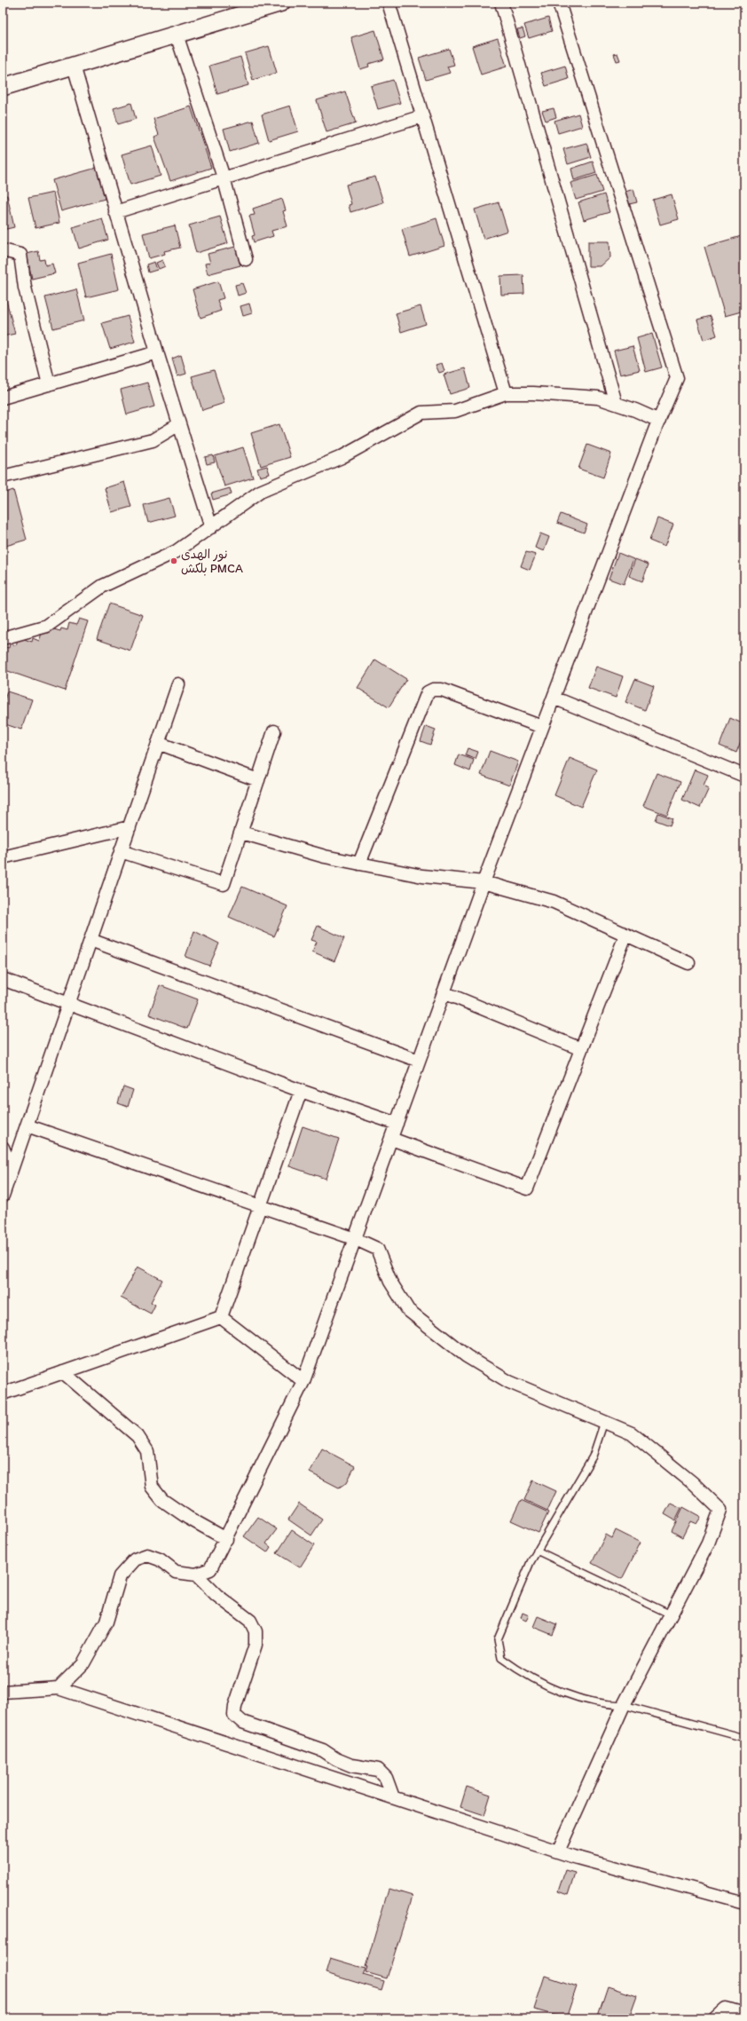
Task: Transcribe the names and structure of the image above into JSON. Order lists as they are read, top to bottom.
{
  "places": ["نور الهدى بلكش PMCA"]
}
